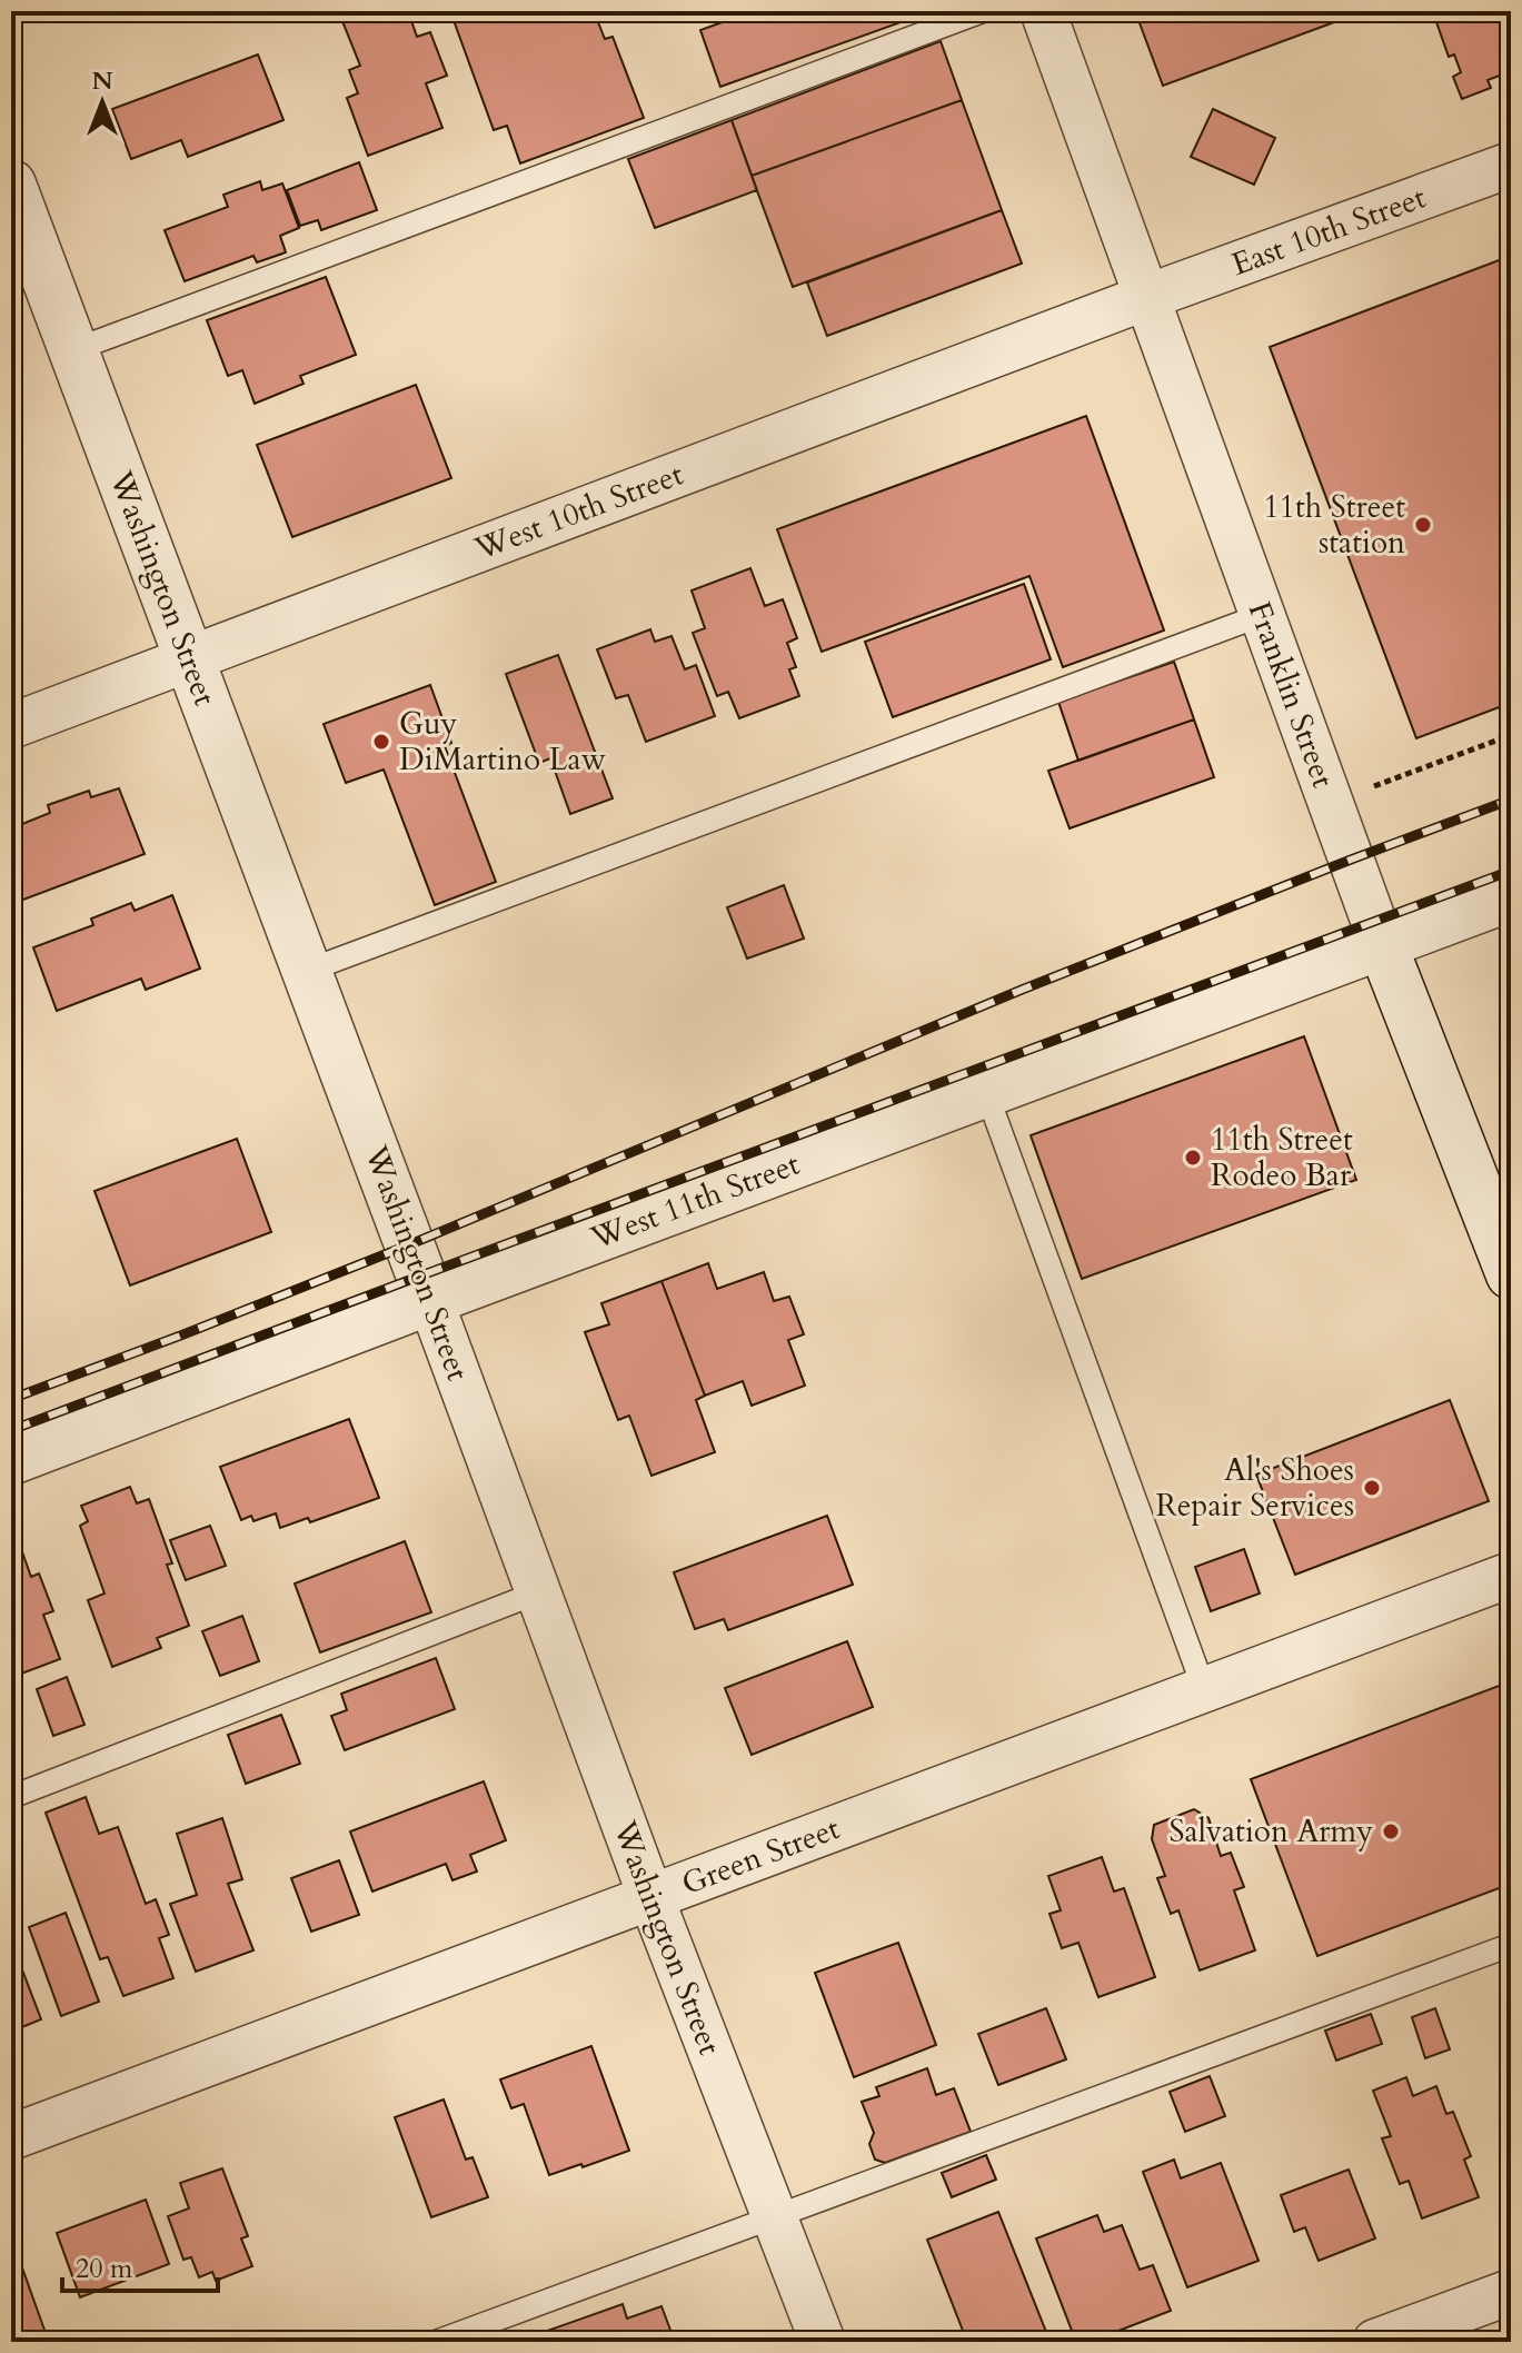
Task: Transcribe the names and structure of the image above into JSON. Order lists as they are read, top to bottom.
{
  "streets": {
    "street": [
      "East 10th Street",
      "West 10th Street",
      "Washington Street",
      "Franklin Street",
      "West 11th Street",
      "Green Street"
    ]
  },
  "crossings": [
    ["East 10th Street", "West 10th Street"],
    ["East 10th Street", "Franklin Street"],
    ["West 10th Street", "Washington Street"],
    ["West 10th Street", "Franklin Street"],
    ["Washington Street", "West 11th Street"],
    ["Washington Street", "Green Street"],
    ["Franklin Street", "West 11th Street"]
  ],
  "places": [
    "11th Street station",
    "Guy DiMartino Law",
    "11th Street Rodeo Bar",
    "Al's Shoes Repair Services",
    "Salvation Army"
  ],
  "scale_bar": "20 m",
  "north": "top"
}
